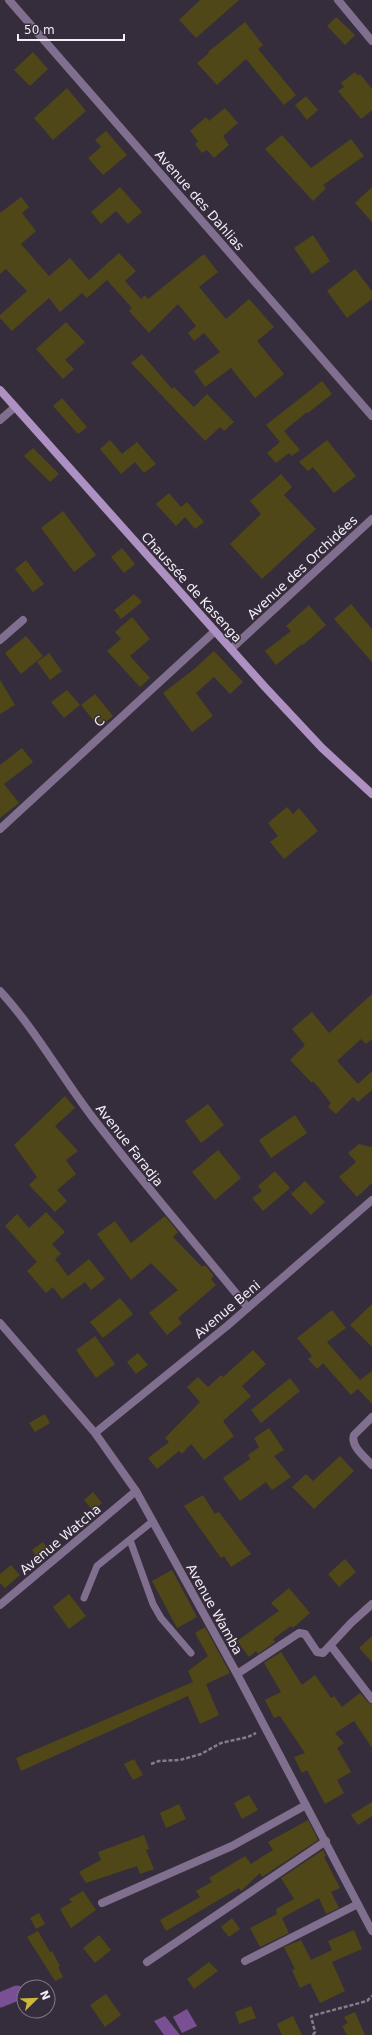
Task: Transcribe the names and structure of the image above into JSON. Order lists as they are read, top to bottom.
{
  "streets": {
    "main road": ["Chaussée de Kasenga"],
    "street": [
      "Avenue des Dahlias",
      "Avenue des Orchidées",
      "C",
      "Avenue Faradja",
      "Avenue Beni",
      "Avenue Watcha",
      "Avenue Wamba"
    ]
  },
  "crossings": [
    ["Avenue des Orchidées", "Chaussée de Kasenga"],
    ["Chaussée de Kasenga", "C"],
    ["Avenue Faradja", "Avenue Beni"],
    ["Avenue Beni", "Avenue Wamba"],
    ["Avenue Watcha", "Avenue Wamba"]
  ],
  "scale_bar": "50 m",
  "north": "top right"
}
